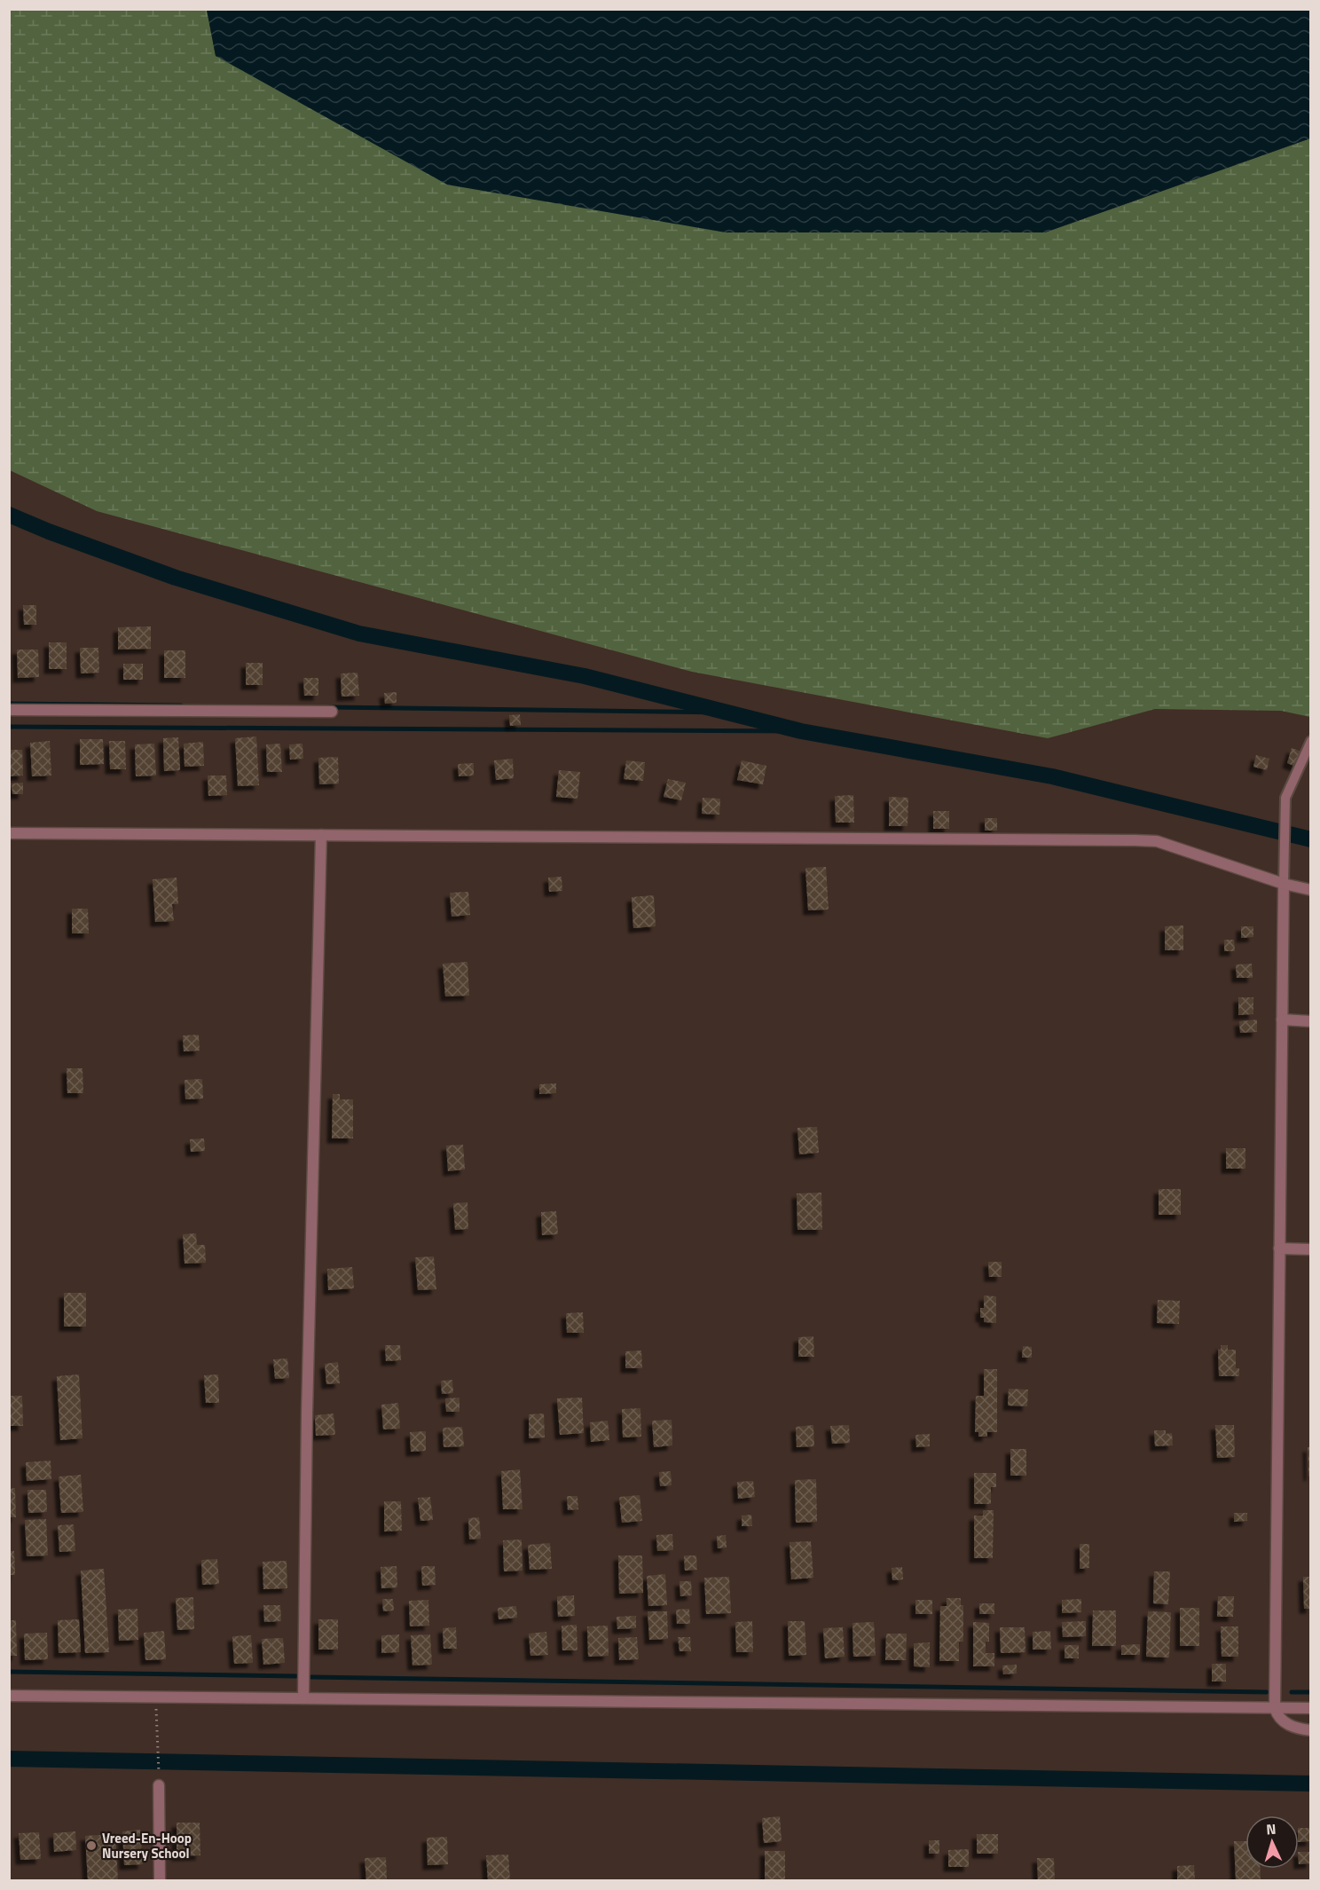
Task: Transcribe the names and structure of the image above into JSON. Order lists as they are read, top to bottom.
{
  "places": ["Vreed-En-Hoop Nursery School"],
  "north": "top"
}
